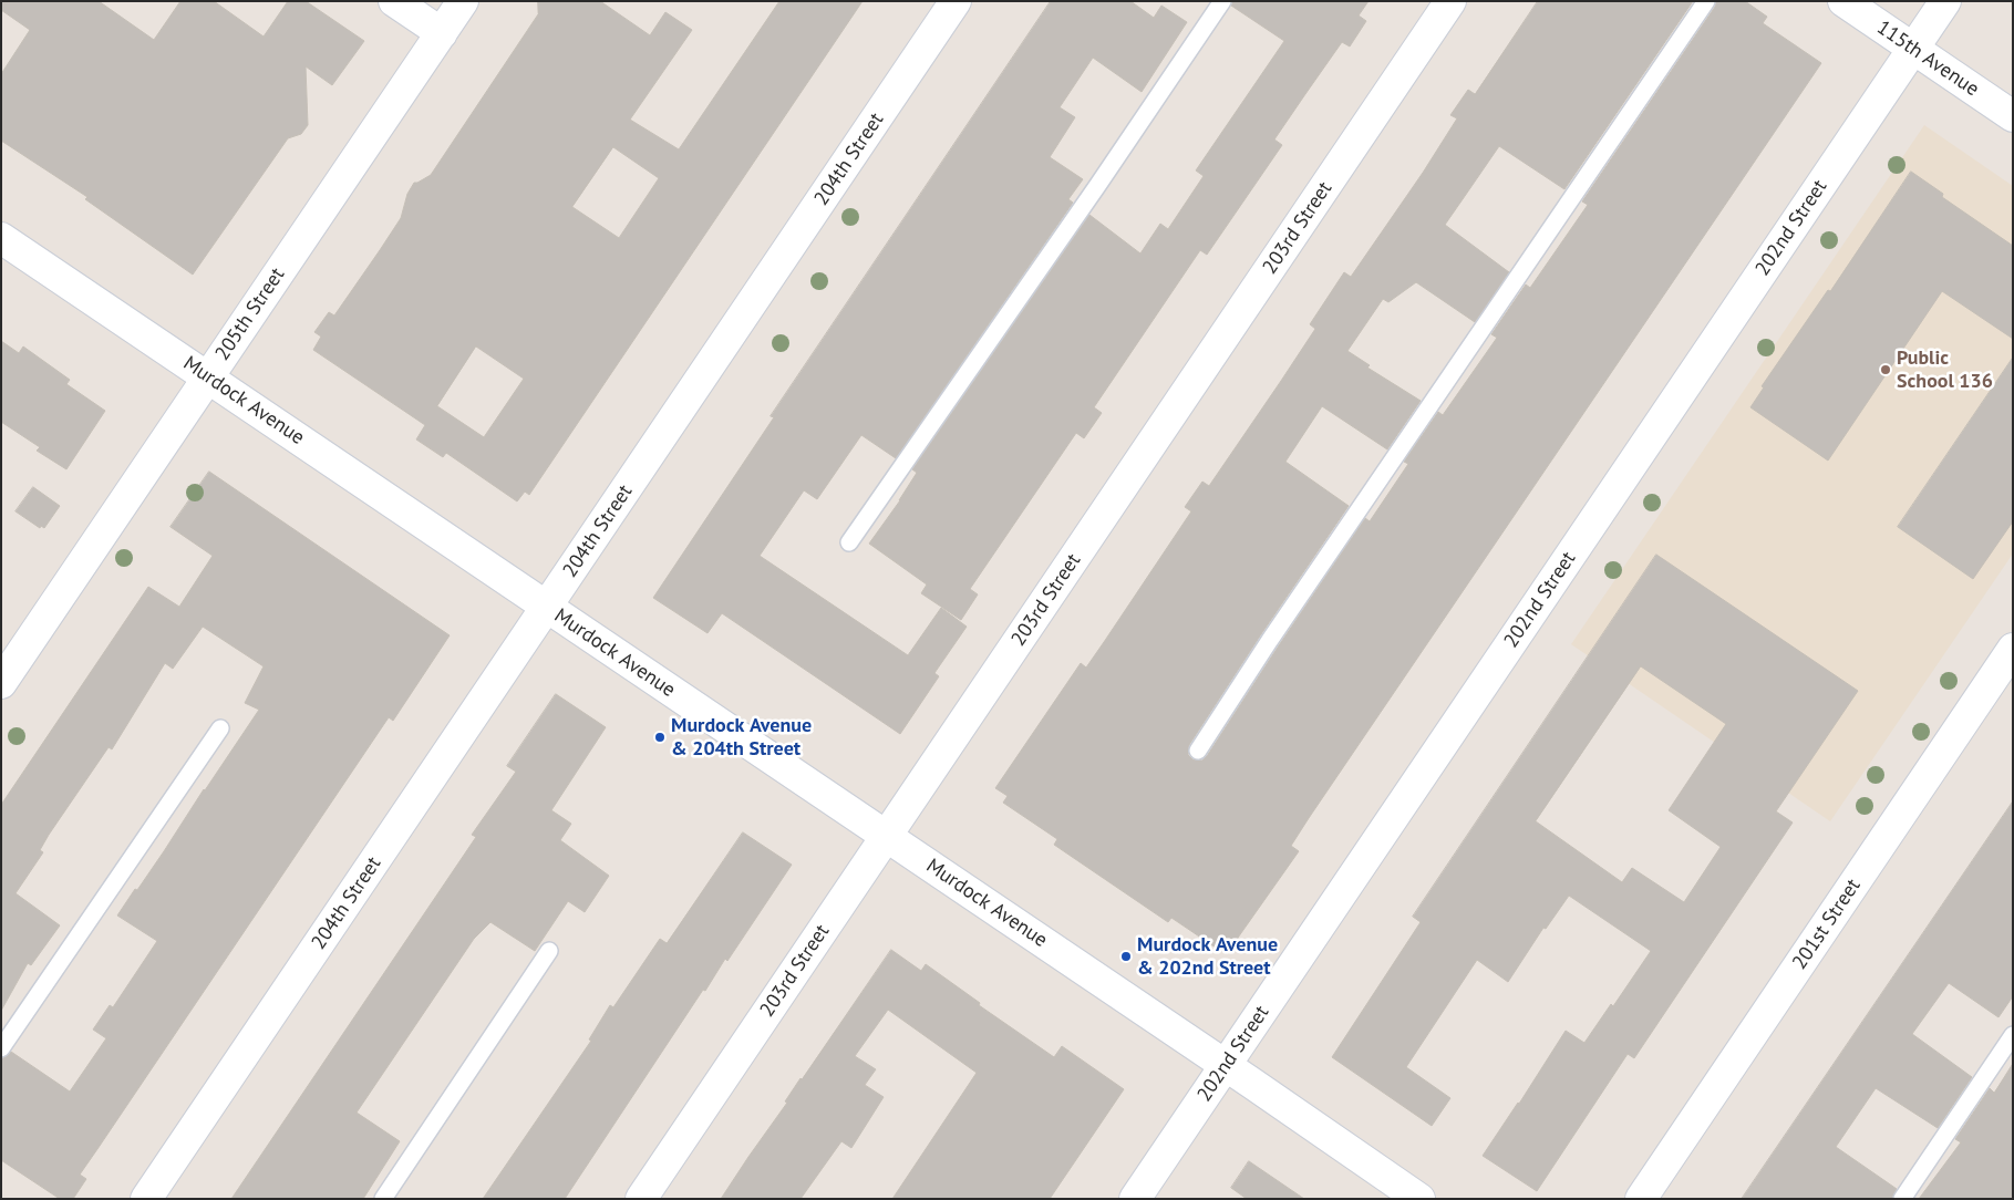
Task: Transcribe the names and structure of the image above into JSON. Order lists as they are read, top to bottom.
{
  "streets": {
    "street": [
      "115th Avenue",
      "204th Street",
      "203rd Street",
      "202nd Street",
      "205th Street",
      "Murdock Avenue",
      "201st Street"
    ]
  },
  "crossings": [
    ["115th Avenue", "202nd Street"],
    ["204th Street", "Murdock Avenue"],
    ["203rd Street", "Murdock Avenue"],
    ["202nd Street", "Murdock Avenue"],
    ["205th Street", "Murdock Avenue"]
  ],
  "places": ["Public School 136", "Murdock Avenue & 204th Street", "Murdock Avenue & 202nd Street"]
}
